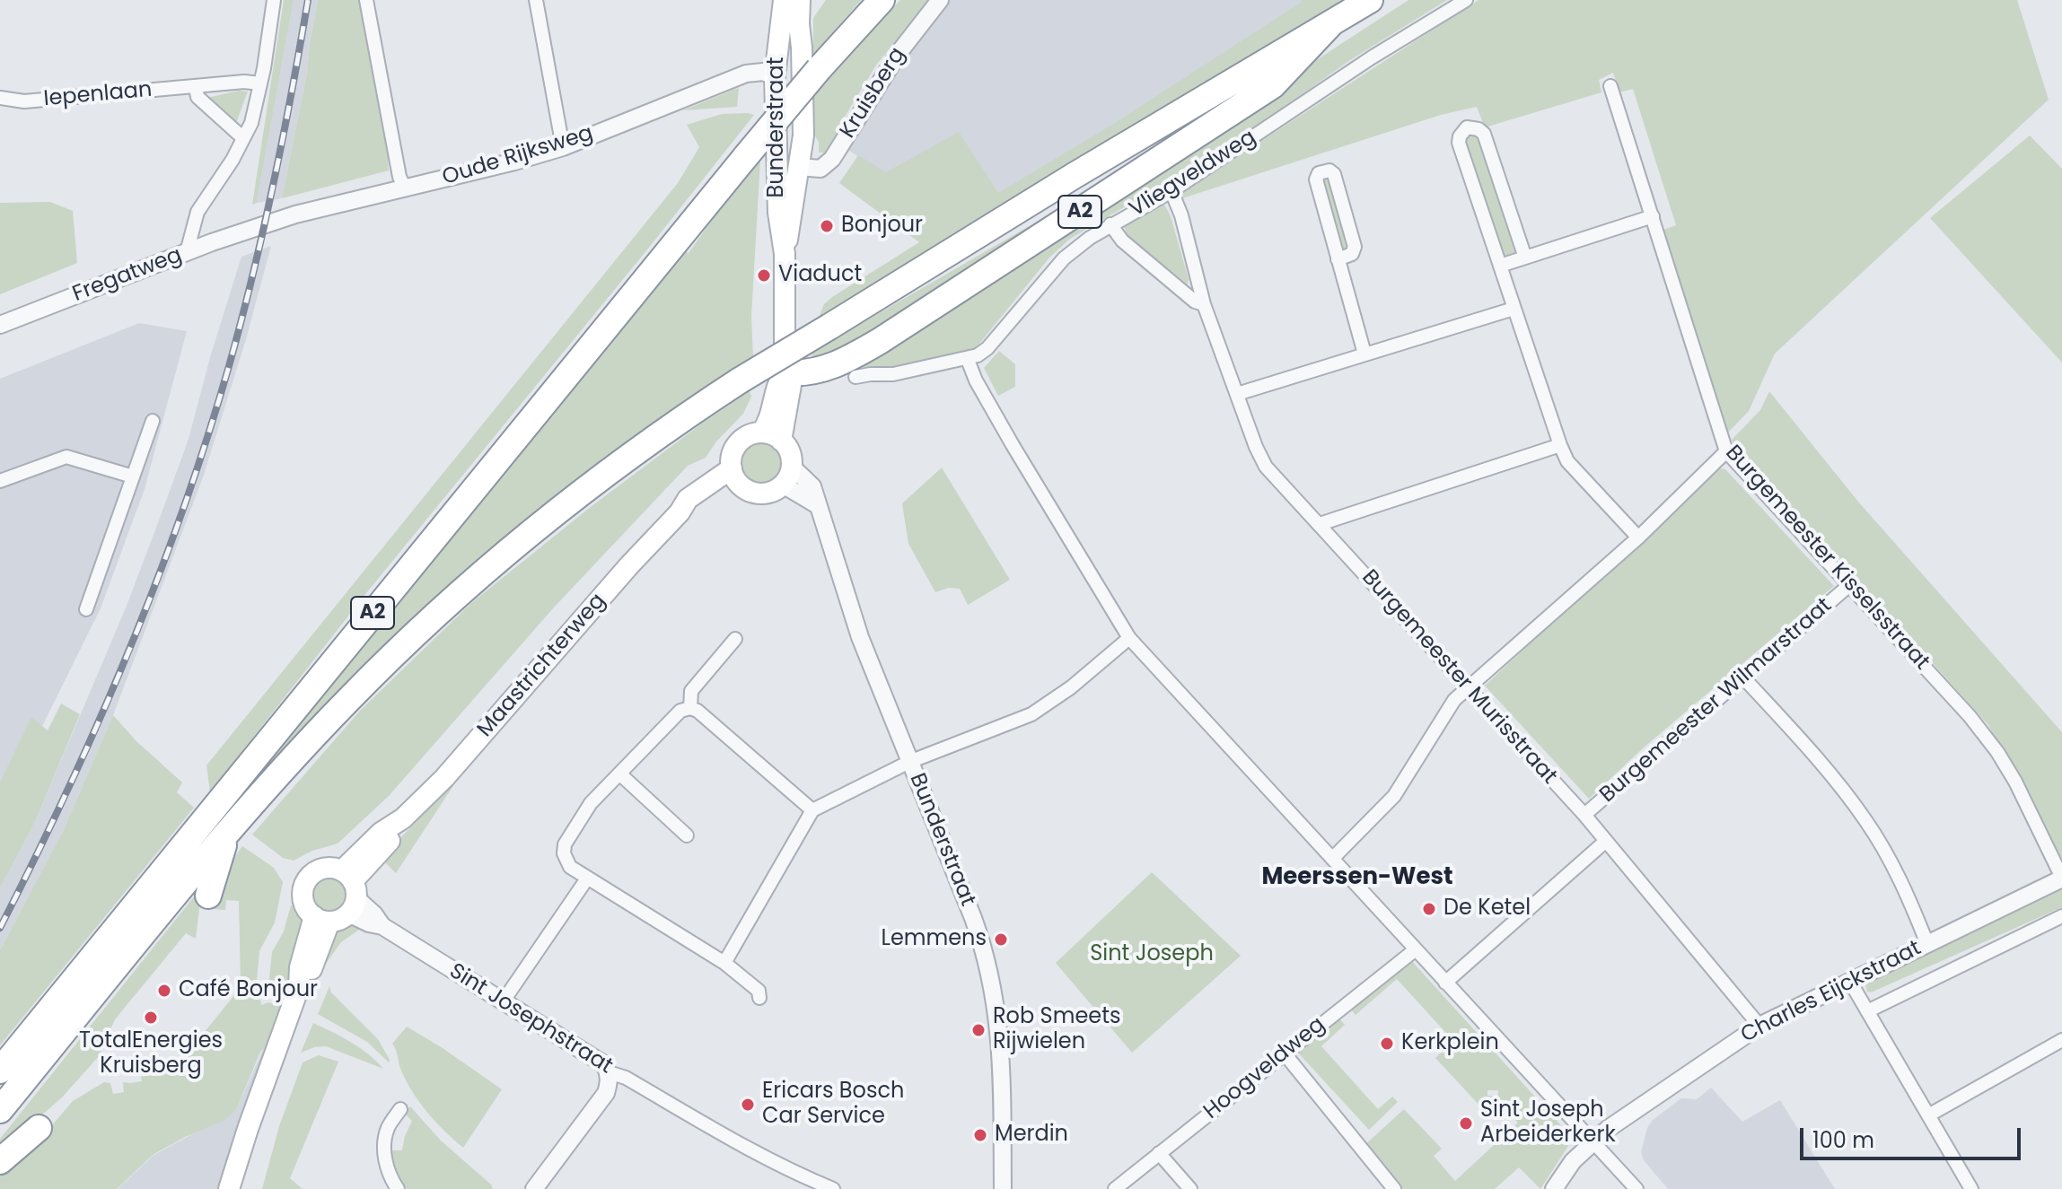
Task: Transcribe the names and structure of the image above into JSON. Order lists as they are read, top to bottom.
{
  "streets": {
    "highway": ["A2"],
    "main road": ["Bunderstraat", "Maastrichterweg"],
    "street": [
      "Kruisberg",
      "Iepenlaan",
      "Oude Rijksweg",
      "Vliegveldweg",
      "Fregatweg",
      "Burgemeester Kisselsstraat",
      "Burgemeester Murisstraat",
      "Burgemeester Wilmarstraat",
      "Charles Eijckstraat",
      "Sint Josephstraat",
      "Hoogveldweg"
    ]
  },
  "crossings": [
    ["Kruisberg", "Bunderstraat"],
    ["Bunderstraat", "Oude Rijksweg"],
    ["Bunderstraat", "A2"],
    ["Bunderstraat", "Maastrichterweg"],
    ["Oude Rijksweg", "Fregatweg"],
    ["Vliegveldweg", "Burgemeester Murisstraat"],
    ["Burgemeester Kisselsstraat", "Burgemeester Wilmarstraat"],
    ["Burgemeester Kisselsstraat", "Charles Eijckstraat"],
    ["Maastrichterweg", "Sint Josephstraat"],
    ["Burgemeester Murisstraat", "Burgemeester Wilmarstraat"],
    ["Burgemeester Murisstraat", "Charles Eijckstraat"]
  ],
  "districts": ["Meerssen-West"],
  "parks": ["Sint Joseph"],
  "places": [
    "Bonjour",
    "Viaduct",
    "De Ketel",
    "Lemmens",
    "Café Bonjour",
    "TotalEnergies Kruisberg",
    "Rob Smeets Rijwielen",
    "Kerkplein",
    "Ericars Bosch Car Service",
    "Sint Joseph Arbeiderkerk",
    "Merdin"
  ],
  "scale_bar": "100 m"
}
